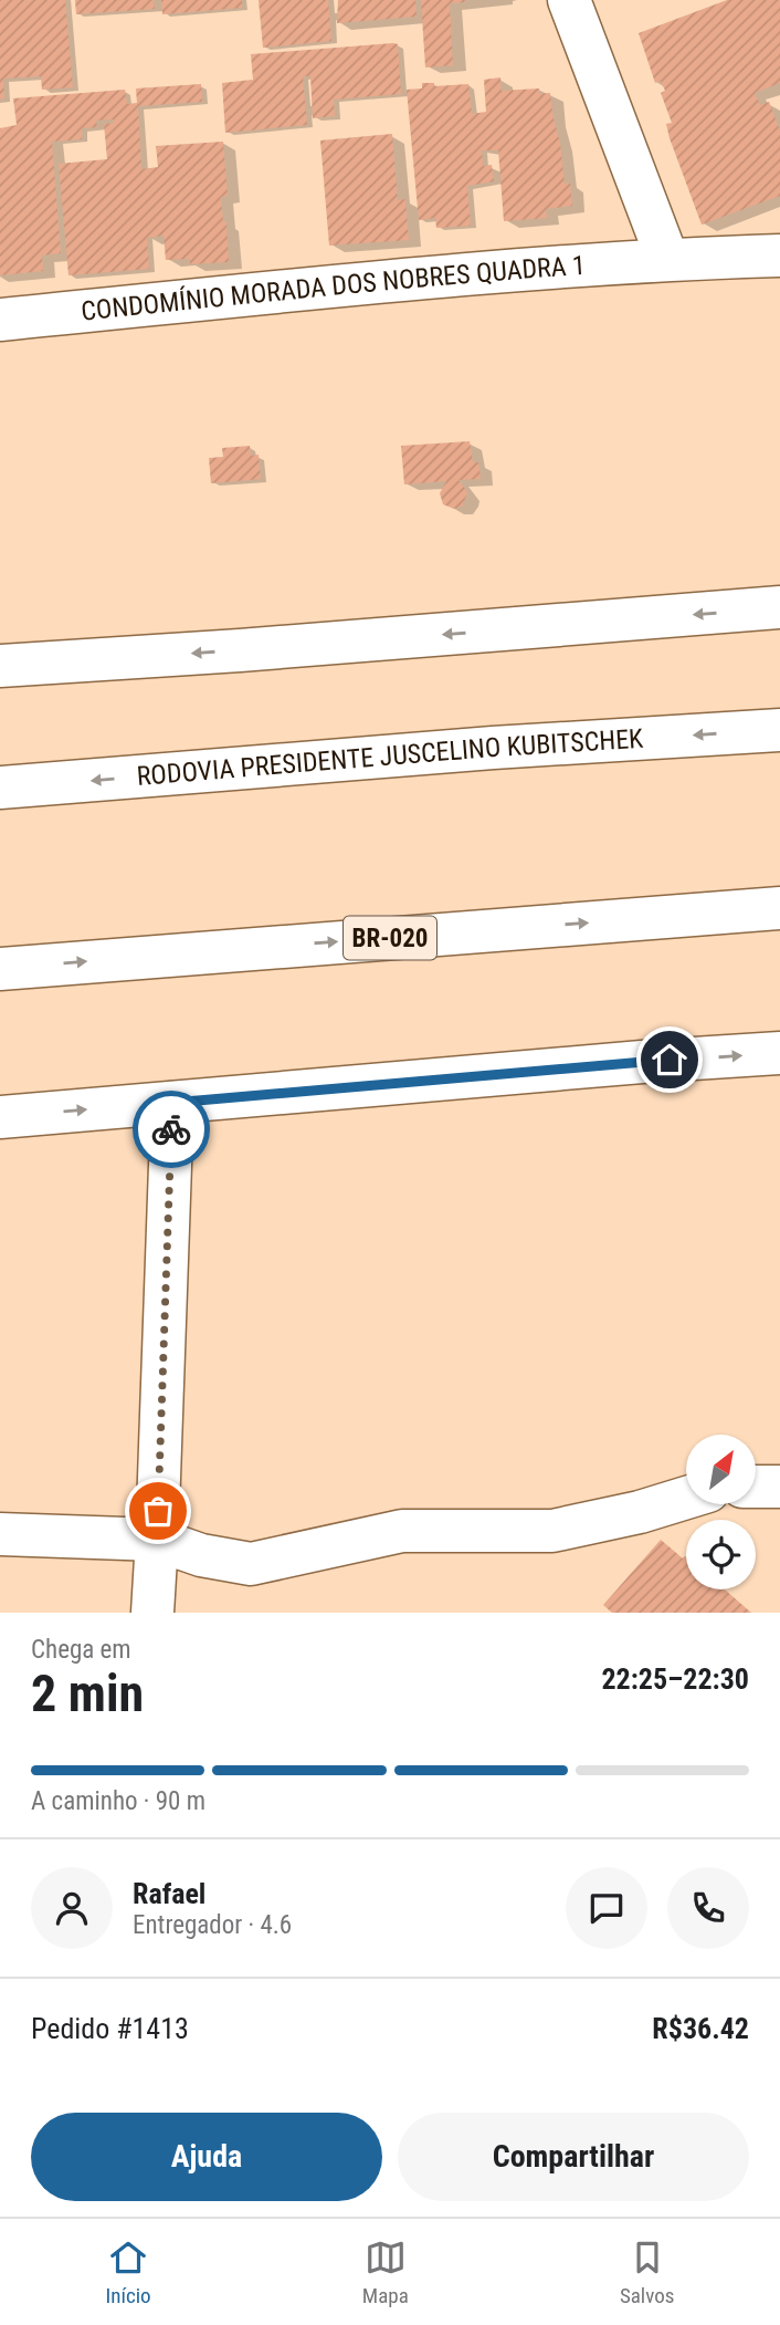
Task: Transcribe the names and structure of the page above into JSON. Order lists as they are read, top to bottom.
{
  "streets": {
    "main road": ["CONDOMÍNIO MORADA DOS NOBRES QUADRA 1", "RODOVIA PRESIDENTE JUSCELINO KUBITSCHEK", "BR-020"]
  },
  "north": "top right",
  "page": {
    "heading": ["2 min", "Chega em", "22:25–22:30"],
    "panel": [
      "Rafael",
      "Entregador · 4.6",
      "Pedido #1413",
      "R$36.42"
    ],
    "bar": "A caminho · 90 m",
    "buttons": ["Ajuda", "Compartilhar"],
    "tabs": ["Início", "Mapa", "Salvos"]
  }
}
